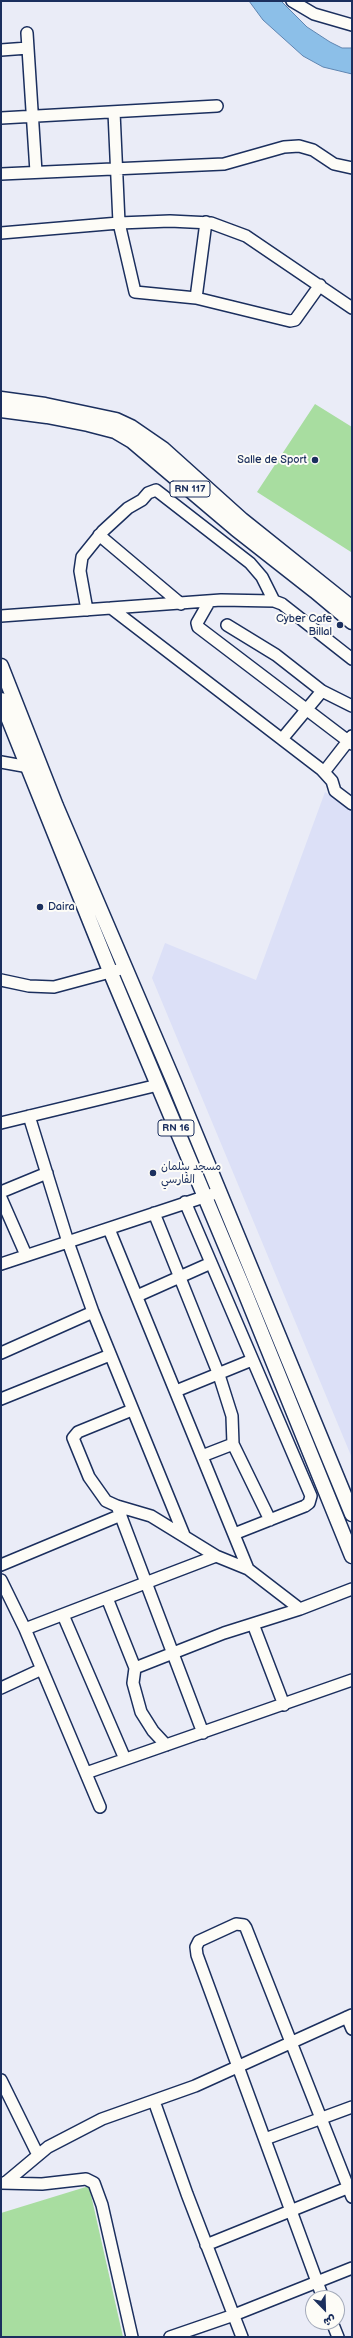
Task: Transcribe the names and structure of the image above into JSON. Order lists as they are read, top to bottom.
{
  "streets": {
    "main road": ["RN 117", "RN 16"]
  },
  "places": [
    "Salle de Sport",
    "Cyber Cafe Billal",
    "Daira",
    "مسجد سلمان الفارسي"
  ],
  "north": "bottom right"
}
